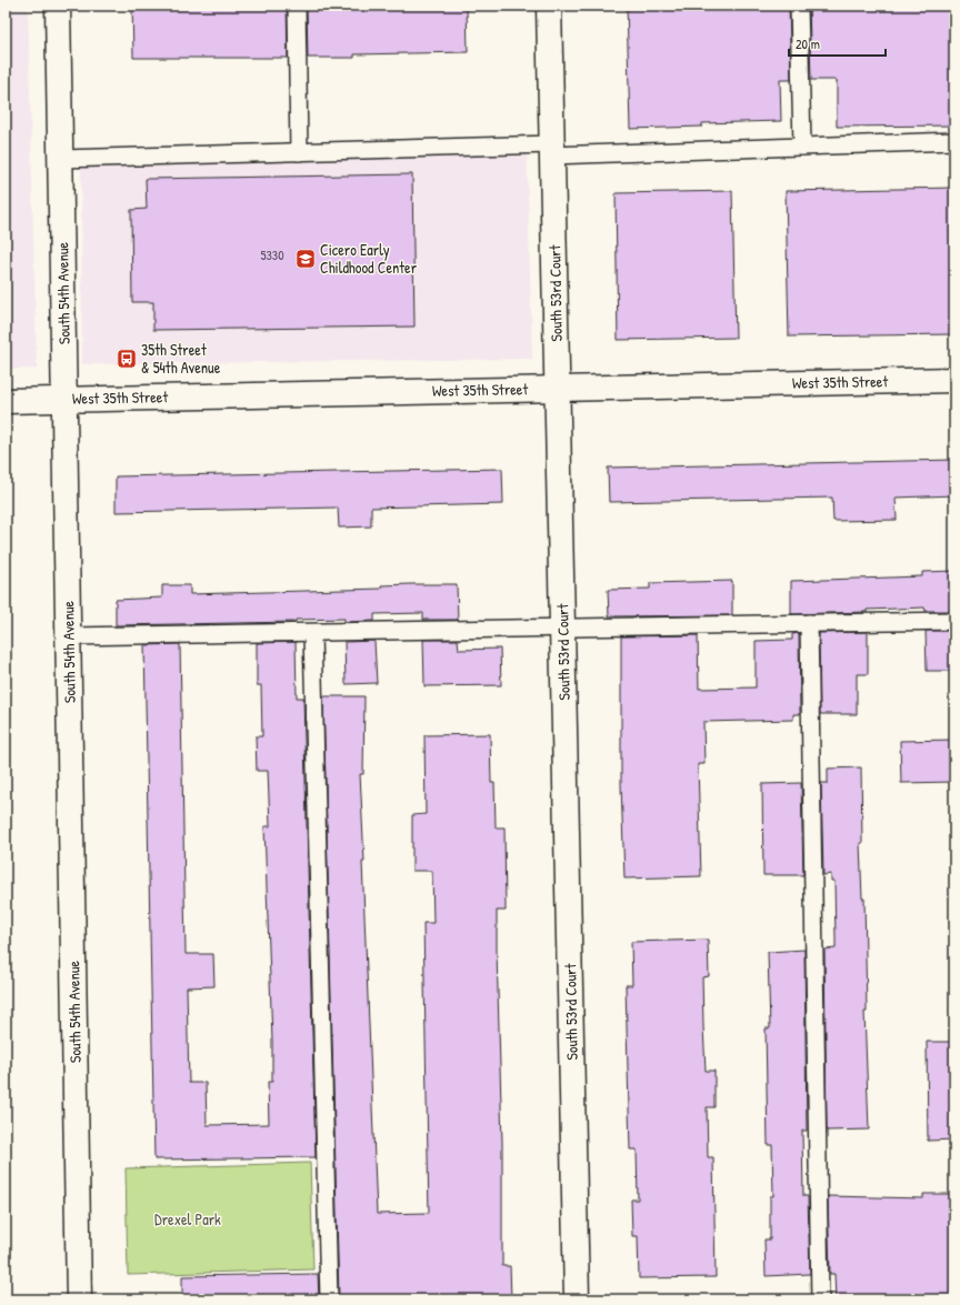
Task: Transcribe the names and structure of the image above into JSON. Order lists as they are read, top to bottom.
{
  "streets": {
    "street": ["South 54th Avenue", "South 53rd Court", "West 35th Street"]
  },
  "crossings": [
    ["South 54th Avenue", "West 35th Street"],
    ["South 53rd Court", "West 35th Street"]
  ],
  "parks": ["Drexel Park"],
  "places": {
    "school or university": ["Cicero Early Childhood Center"],
    "bus stop": ["35th Street & 54th Avenue"]
  },
  "house_numbers": ["5330"],
  "scale_bar": "20 m"
}
